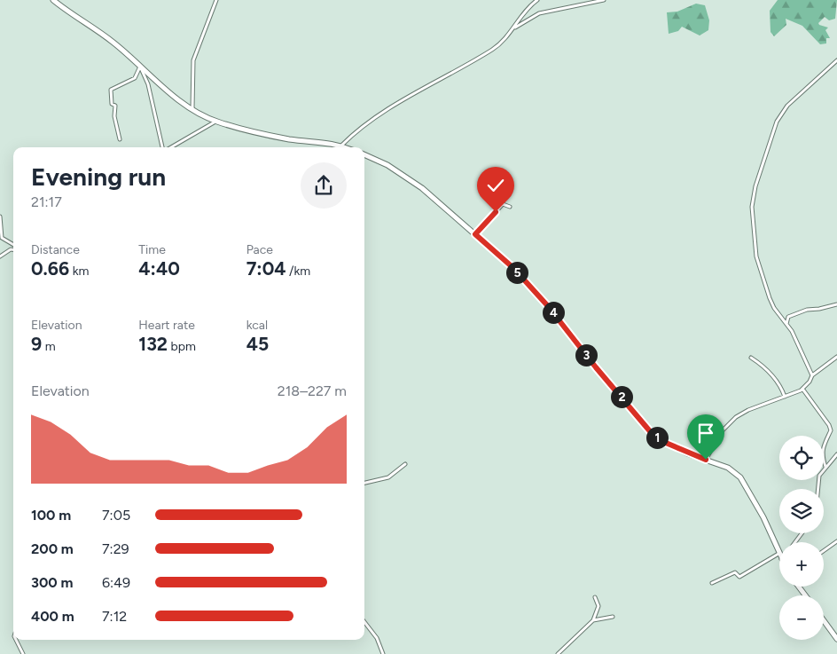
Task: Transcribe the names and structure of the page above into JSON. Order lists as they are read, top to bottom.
{
  "page": {
    "heading": ["Evening run", "21:17"],
    "stats": [
      ["Distance", "0.66 km"],
      ["Time", "4:40"],
      ["Pace", "7:04 /km"],
      ["Elevation", "9 m"],
      ["Heart rate", "132 bpm"],
      ["kcal", "45"]
    ],
    "pins": [
      "5",
      "4",
      "3",
      "2",
      "1"
    ],
    "chart": ["Elevation", "218–227 m"],
    "map_buttons": ["+", "−"],
    "list": [
      {
        "name": "100 m",
        "note": "7:05"
      },
      {
        "name": "200 m",
        "note": "7:29"
      },
      {
        "name": "300 m",
        "note": "6:49"
      },
      {
        "name": "400 m",
        "note": "7:12"
      }
    ]
  }
}
